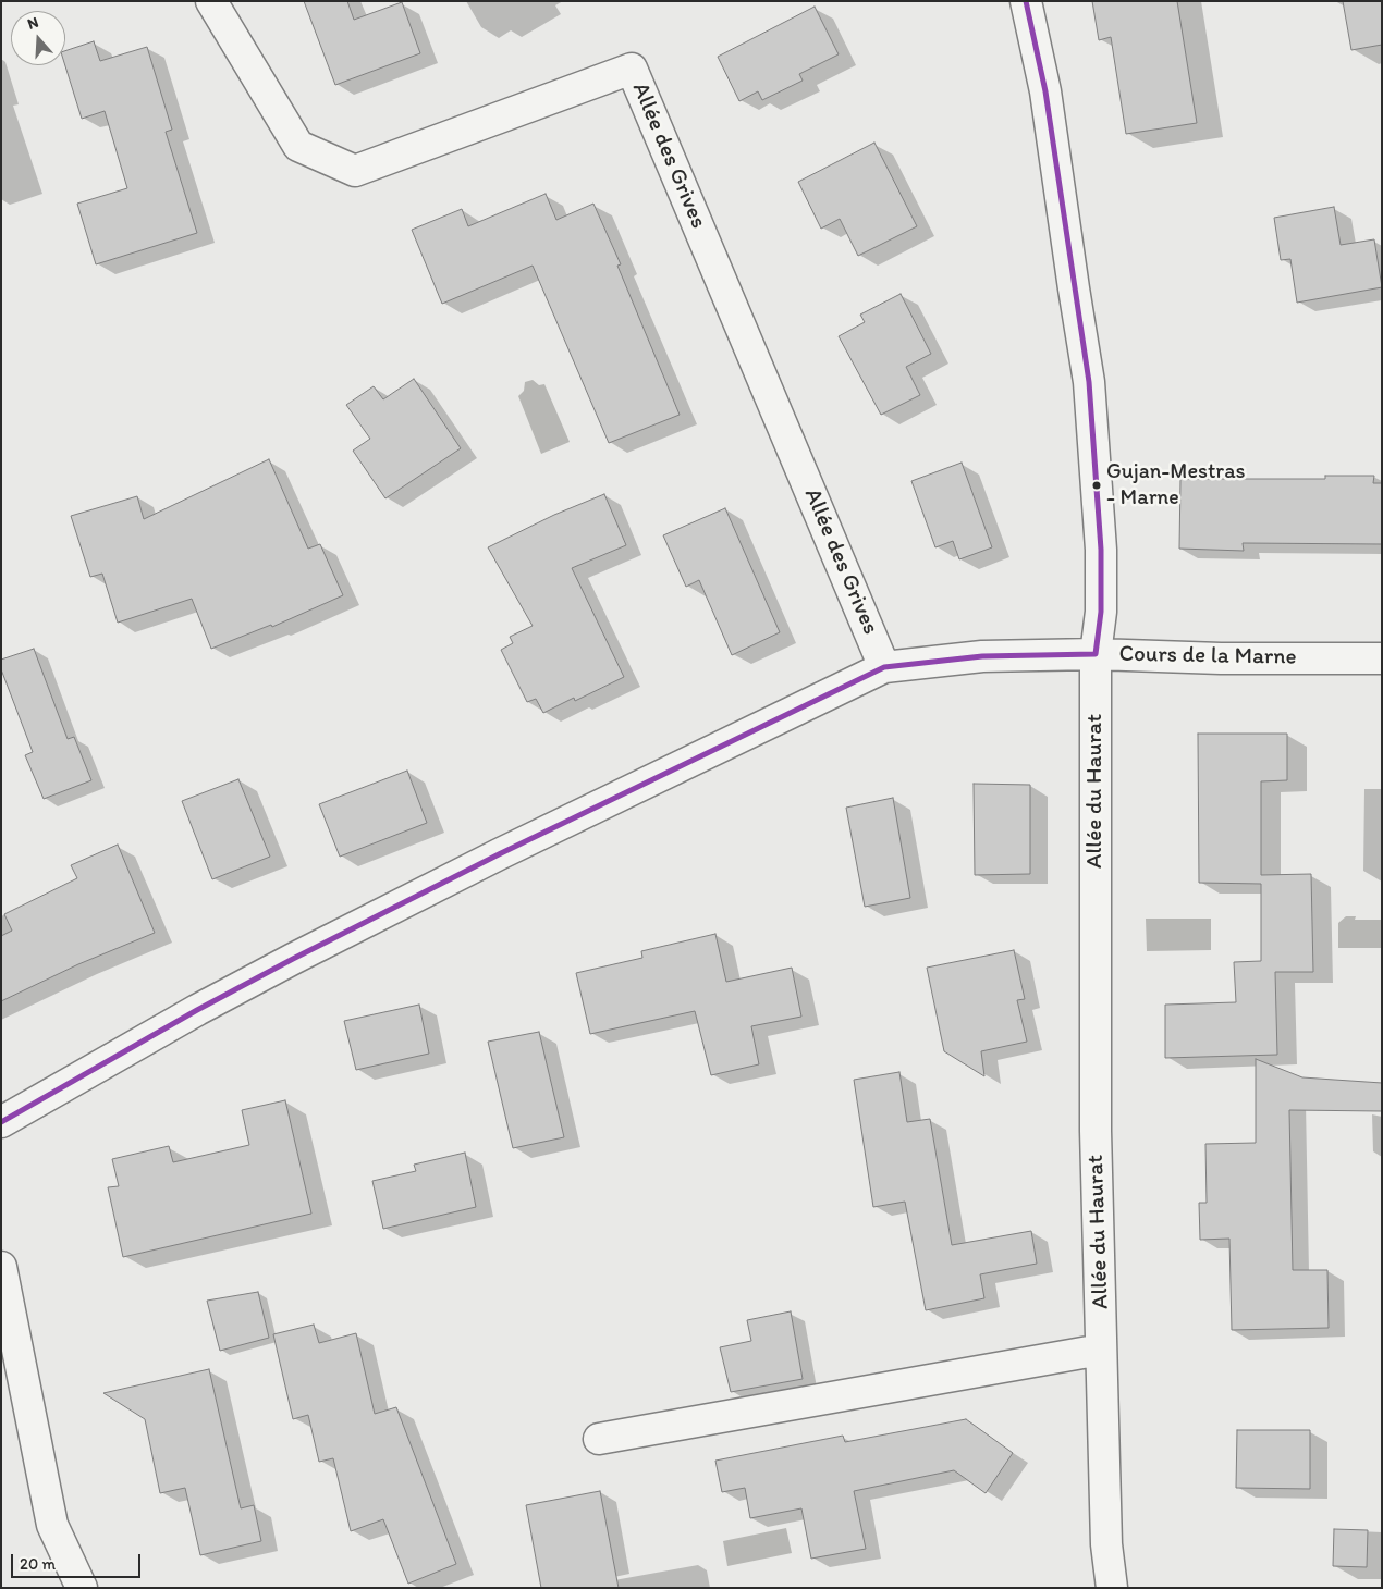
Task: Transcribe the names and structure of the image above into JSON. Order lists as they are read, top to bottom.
{
  "streets": {
    "street": ["Allée des Grives", "Cours de la Marne", "Allée du Haurat"]
  },
  "crossings": [
    ["Allée des Grives", "Cours de la Marne"],
    ["Cours de la Marne", "Allée du Haurat"]
  ],
  "places": ["Gujan-Mestras - Marne"],
  "scale_bar": "20 m",
  "north": "top"
}
